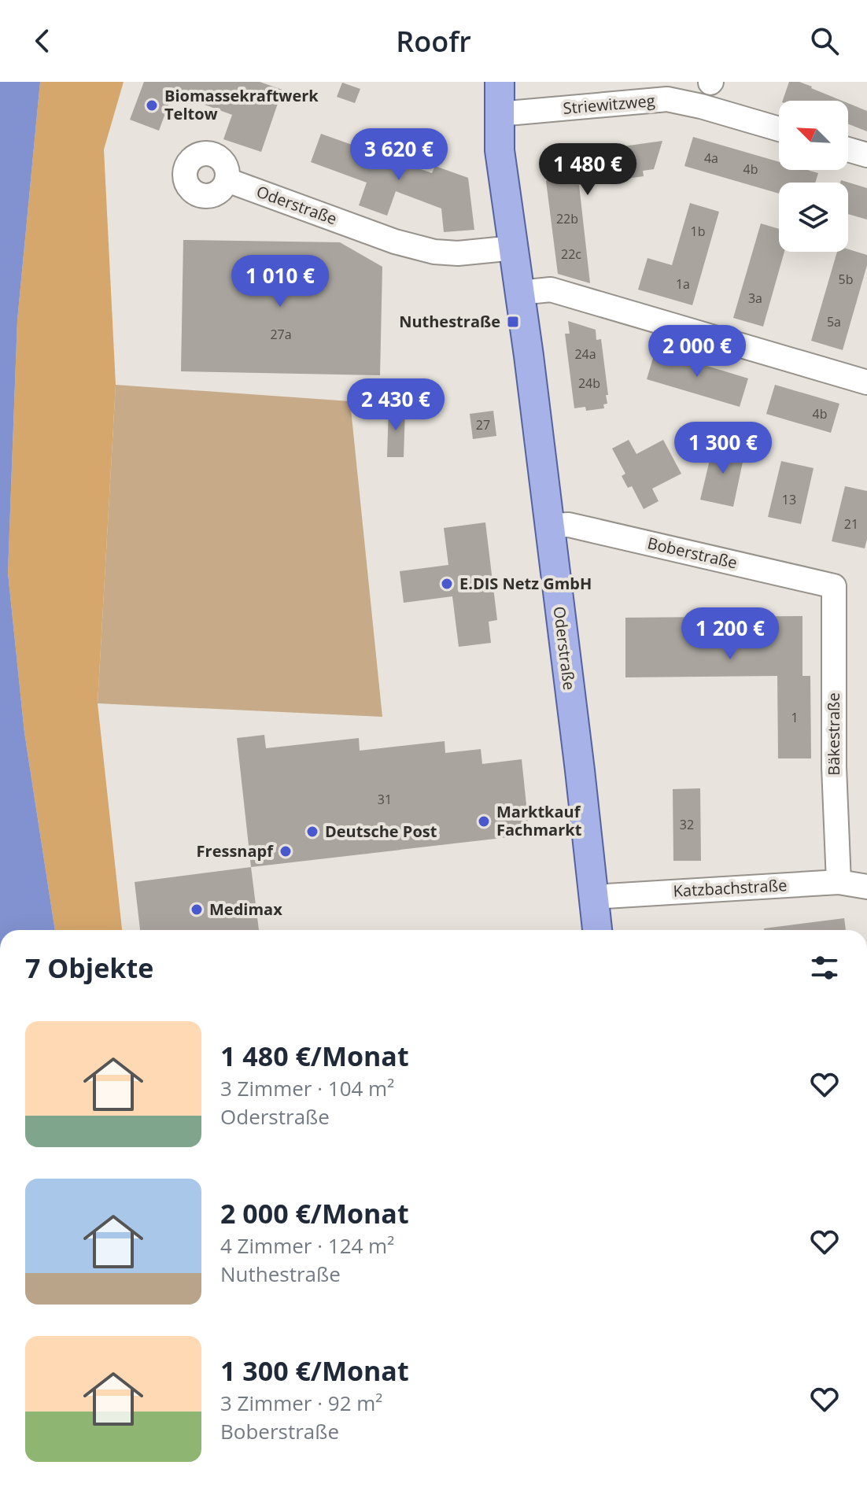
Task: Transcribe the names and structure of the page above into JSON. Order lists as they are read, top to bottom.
{
  "streets": {
    "main road": ["Oderstraße"],
    "street": [
      "Striewitzweg",
      "Boberstraße",
      "Bäkestraße",
      "Katzbachstraße"
    ]
  },
  "crossings": [
    ["Striewitzweg", "Oderstraße"],
    ["Oderstraße", "Boberstraße"],
    ["Oderstraße", "Katzbachstraße"],
    ["Boberstraße", "Bäkestraße"],
    ["Bäkestraße", "Katzbachstraße"]
  ],
  "places": {
    "other": [
      "Biomassekraftwerk Teltow",
      "E.DIS Netz GmbH",
      "Marktkauf Fachmarkt",
      "Deutsche Post",
      "Fressnapf",
      "Medimax"
    ],
    "transit": ["Nuthestraße"]
  },
  "house_numbers": [
    "4a",
    "4b",
    "22b",
    "1b",
    "22c",
    "5b",
    "1a",
    "3a",
    "5a",
    "27a",
    "24a",
    "24b",
    "4b",
    "27",
    "13",
    "21",
    "1",
    "31",
    "32"
  ],
  "north": "top left",
  "page": {
    "header": "Roofr",
    "price": [
      "3 620 €",
      "1 480 €",
      "1 010 €",
      "2 000 €",
      "2 430 €",
      "1 300 €",
      "1 200 €"
    ],
    "heading": "7 Objekte",
    "list": [
      {
        "name": "1 480 €/Monat",
        "note": "3 Zimmer · 104 m² · Oderstraße"
      },
      {
        "name": "2 000 €/Monat",
        "note": "4 Zimmer · 124 m² · Nuthestraße"
      },
      {
        "name": "1 300 €/Monat",
        "note": "3 Zimmer · 92 m² · Boberstraße"
      }
    ]
  }
}
